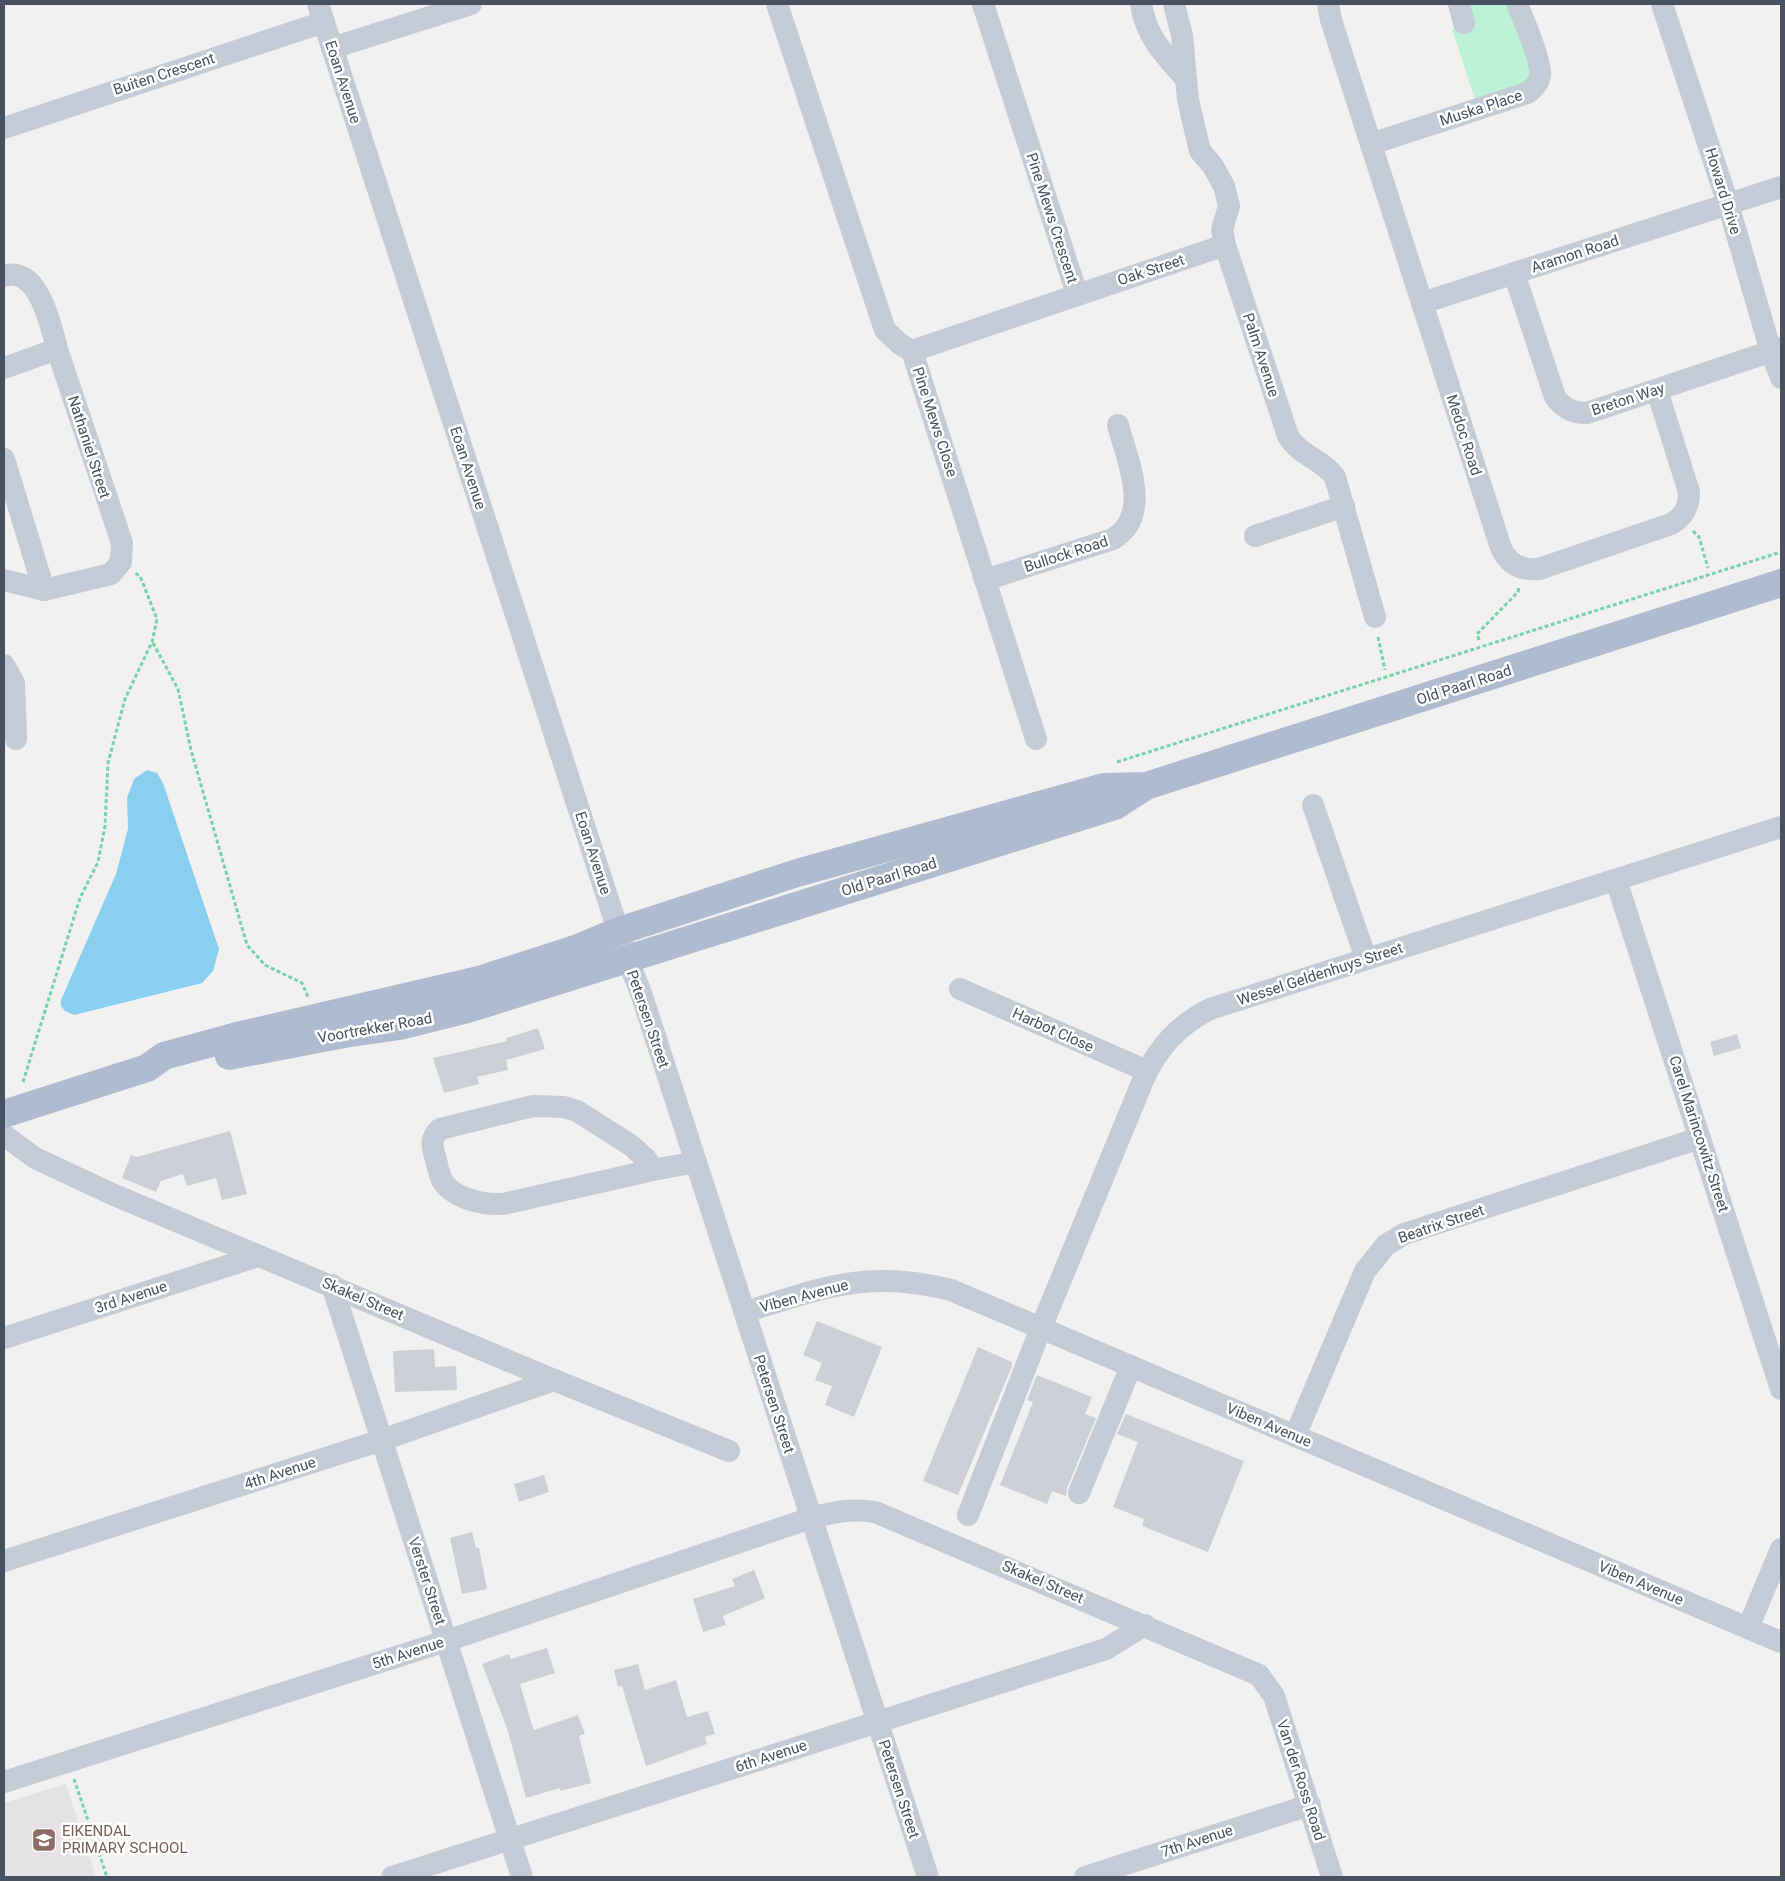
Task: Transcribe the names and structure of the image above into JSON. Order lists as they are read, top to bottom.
{
  "streets": {
    "main road": ["Old Paarl Road", "Voortrekker Road"],
    "street": [
      "Buiten Crescent",
      "Eoan Avenue",
      "Muska Place",
      "Howard Drive",
      "Pine Mews Crescent",
      "Aramon Road",
      "Oak Street",
      "Palm Avenue",
      "Breton Way",
      "Pine Mews Close",
      "Medoc Road",
      "Nathaniel Street",
      "Bullock Road",
      "Wessel Geldenhuys Street",
      "Petersen Street",
      "Harbot Close",
      "Carel Marincowitz Street",
      "Beatrix Street",
      "Viben Avenue",
      "3rd Avenue",
      "Skakel Street",
      "4th Avenue",
      "Verster Street",
      "5th Avenue",
      "6th Avenue",
      "Van der Ross Road",
      "7th Avenue"
    ]
  },
  "crossings": [
    ["Buiten Crescent", "Eoan Avenue"],
    ["Eoan Avenue", "Old Paarl Road"],
    ["Eoan Avenue", "Petersen Street"],
    ["Eoan Avenue", "Voortrekker Road"],
    ["Muska Place", "Medoc Road"],
    ["Howard Drive", "Aramon Road"],
    ["Howard Drive", "Breton Way"],
    ["Pine Mews Crescent", "Oak Street"],
    ["Pine Mews Crescent", "Pine Mews Close"],
    ["Aramon Road", "Breton Way"],
    ["Aramon Road", "Medoc Road"],
    ["Oak Street", "Palm Avenue"],
    ["Pine Mews Close", "Bullock Road"],
    ["Old Paarl Road", "Petersen Street"],
    ["Old Paarl Road", "Voortrekker Road"],
    ["Wessel Geldenhuys Street", "Harbot Close"],
    ["Wessel Geldenhuys Street", "Carel Marincowitz Street"],
    ["Wessel Geldenhuys Street", "Viben Avenue"],
    ["Petersen Street", "Voortrekker Road"],
    ["Petersen Street", "Viben Avenue"],
    ["Petersen Street", "Skakel Street"],
    ["Petersen Street", "5th Avenue"],
    ["Petersen Street", "6th Avenue"],
    ["Carel Marincowitz Street", "Beatrix Street"],
    ["Beatrix Street", "Viben Avenue"],
    ["3rd Avenue", "Skakel Street"],
    ["Skakel Street", "4th Avenue"],
    ["Skakel Street", "Verster Street"],
    ["Skakel Street", "5th Avenue"],
    ["Skakel Street", "6th Avenue"],
    ["Skakel Street", "Van der Ross Road"],
    ["4th Avenue", "Verster Street"],
    ["Verster Street", "5th Avenue"],
    ["Verster Street", "6th Avenue"],
    ["Van der Ross Road", "7th Avenue"]
  ],
  "places": {
    "school or university": ["EIKENDAL PRIMARY SCHOOL"]
  }
}
